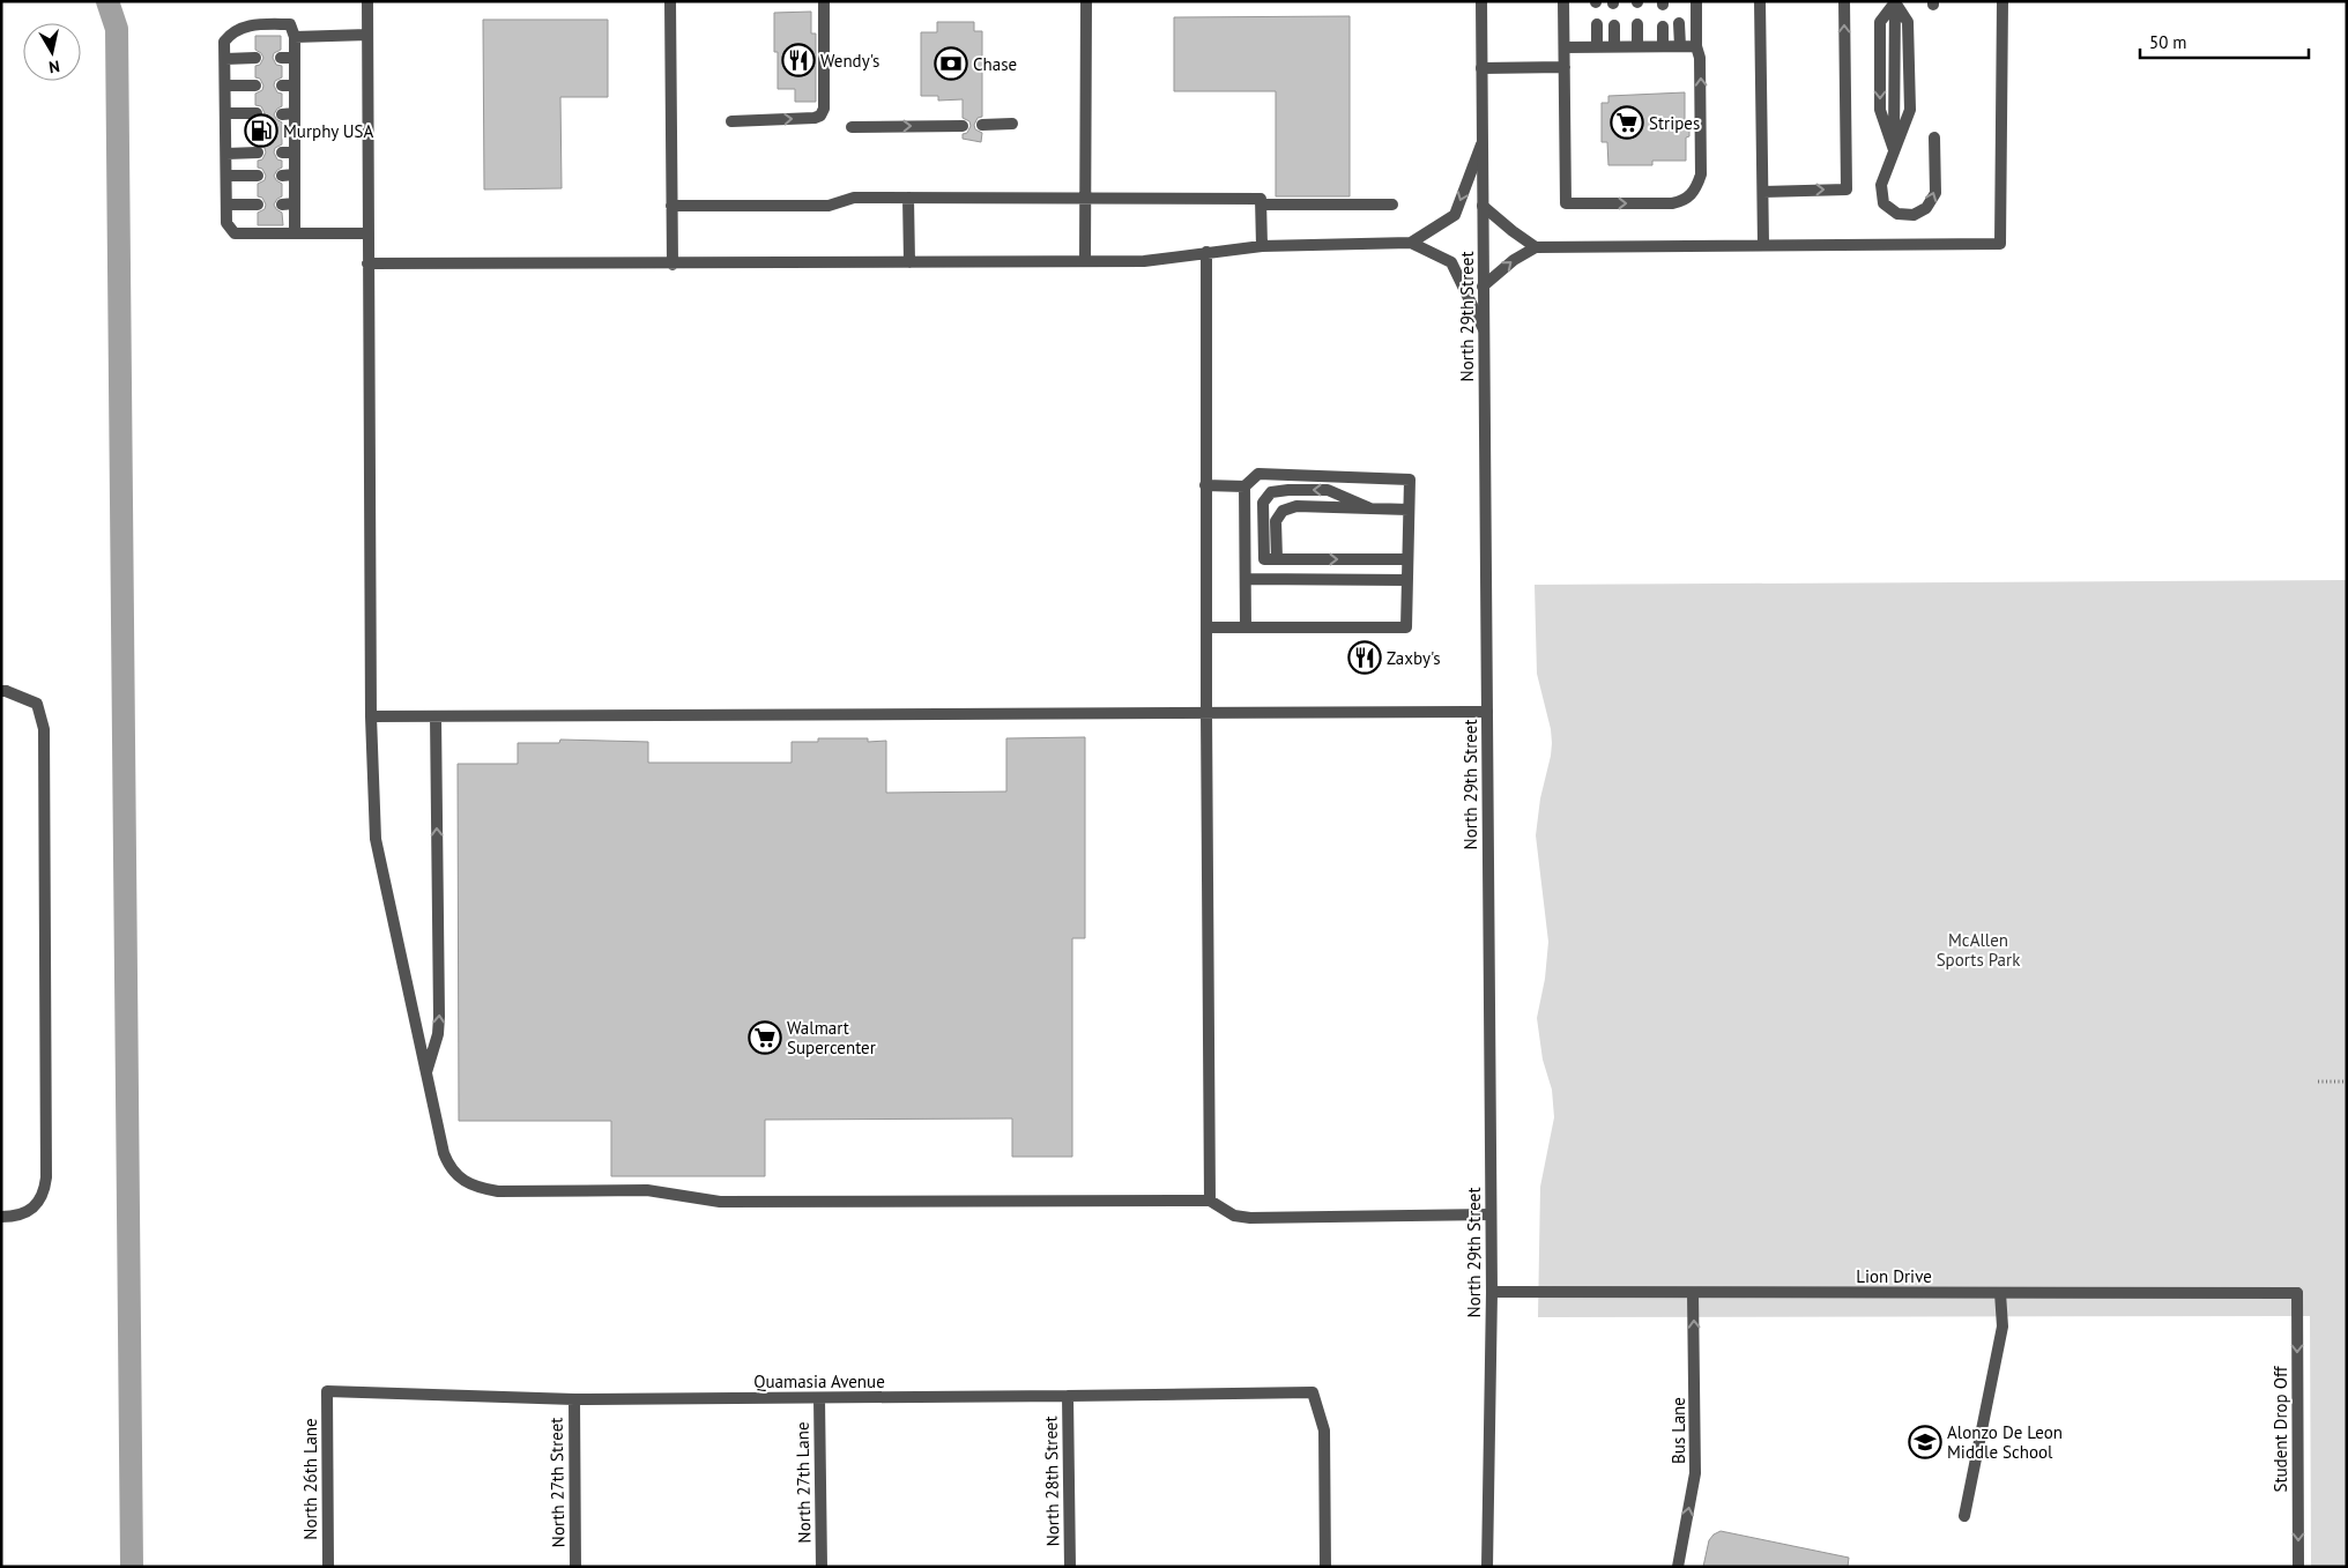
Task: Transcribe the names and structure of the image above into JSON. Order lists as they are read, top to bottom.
{
  "streets": {
    "street": [
      "North 29th Street",
      "Lion Drive",
      "Quamasia Avenue",
      "Student Drop Off",
      "Bus Lane",
      "North 26th Lane",
      "North 28th Street",
      "North 27th Street",
      "North 27th Lane"
    ]
  },
  "crossings": [
    ["North 29th Street", "Lion Drive"],
    ["Lion Drive", "Student Drop Off"],
    ["Lion Drive", "Bus Lane"],
    ["Quamasia Avenue", "North 26th Lane"],
    ["Quamasia Avenue", "North 28th Street"],
    ["Quamasia Avenue", "North 27th Street"],
    ["Quamasia Avenue", "North 27th Lane"]
  ],
  "one_way": ["Student Drop Off", "Bus Lane"],
  "parks": ["McAllen Sports Park"],
  "places": {
    "restaurant": ["Wendy's", "Zaxby's"],
    "bank": ["Chase"],
    "supermarket": ["Stripes", "Walmart Supercenter"],
    "fuel station": ["Murphy USA"],
    "school or university": ["Alonzo De Leon Middle School"]
  },
  "scale_bar": "50 m",
  "north": "bottom"
}
